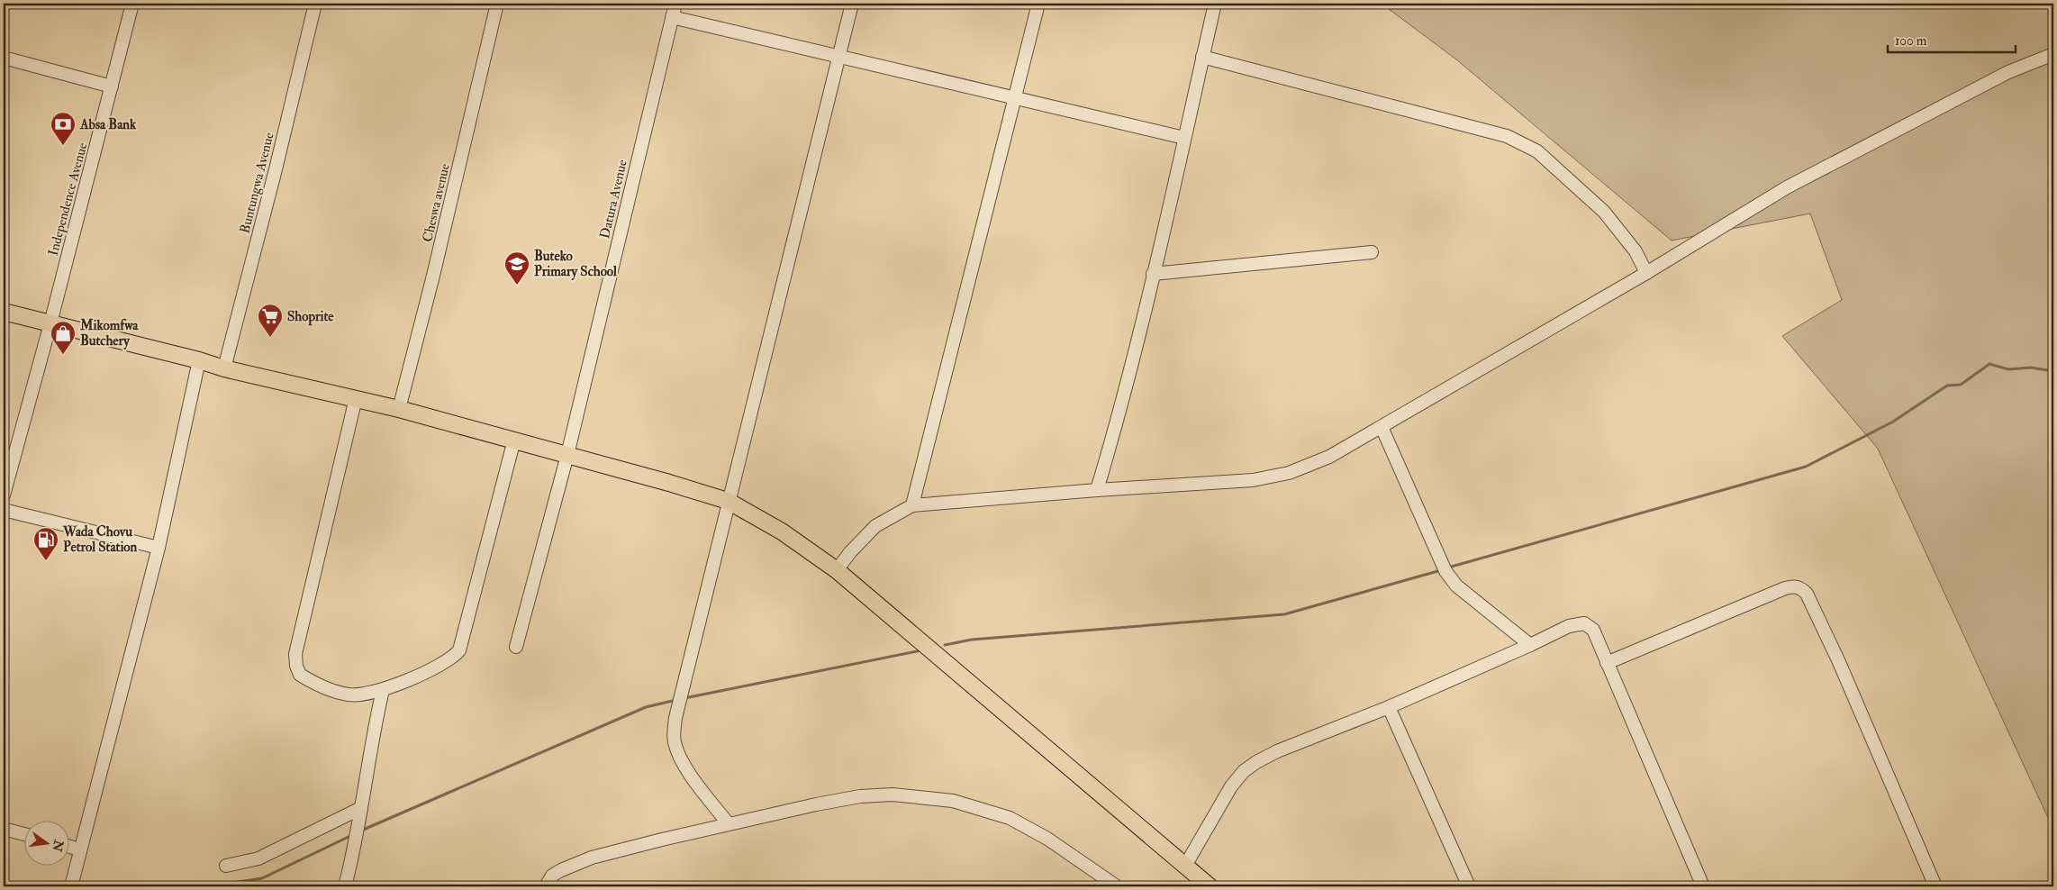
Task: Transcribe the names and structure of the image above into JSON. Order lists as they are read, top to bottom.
{
  "streets": {
    "street": [
      "Buntungwa Avenue",
      "Independence Avenue",
      "Datura Avenue",
      "Cheswa avenue"
    ]
  },
  "places": {
    "bank": ["Absa Bank"],
    "school or university": ["Buteko Primary School"],
    "supermarket": ["Shoprite"],
    "shop": ["Mikomfwa Butchery"],
    "fuel station": ["Wada Chovu Petrol Station"]
  },
  "scale_bar": "100 m",
  "north": "right"
}
